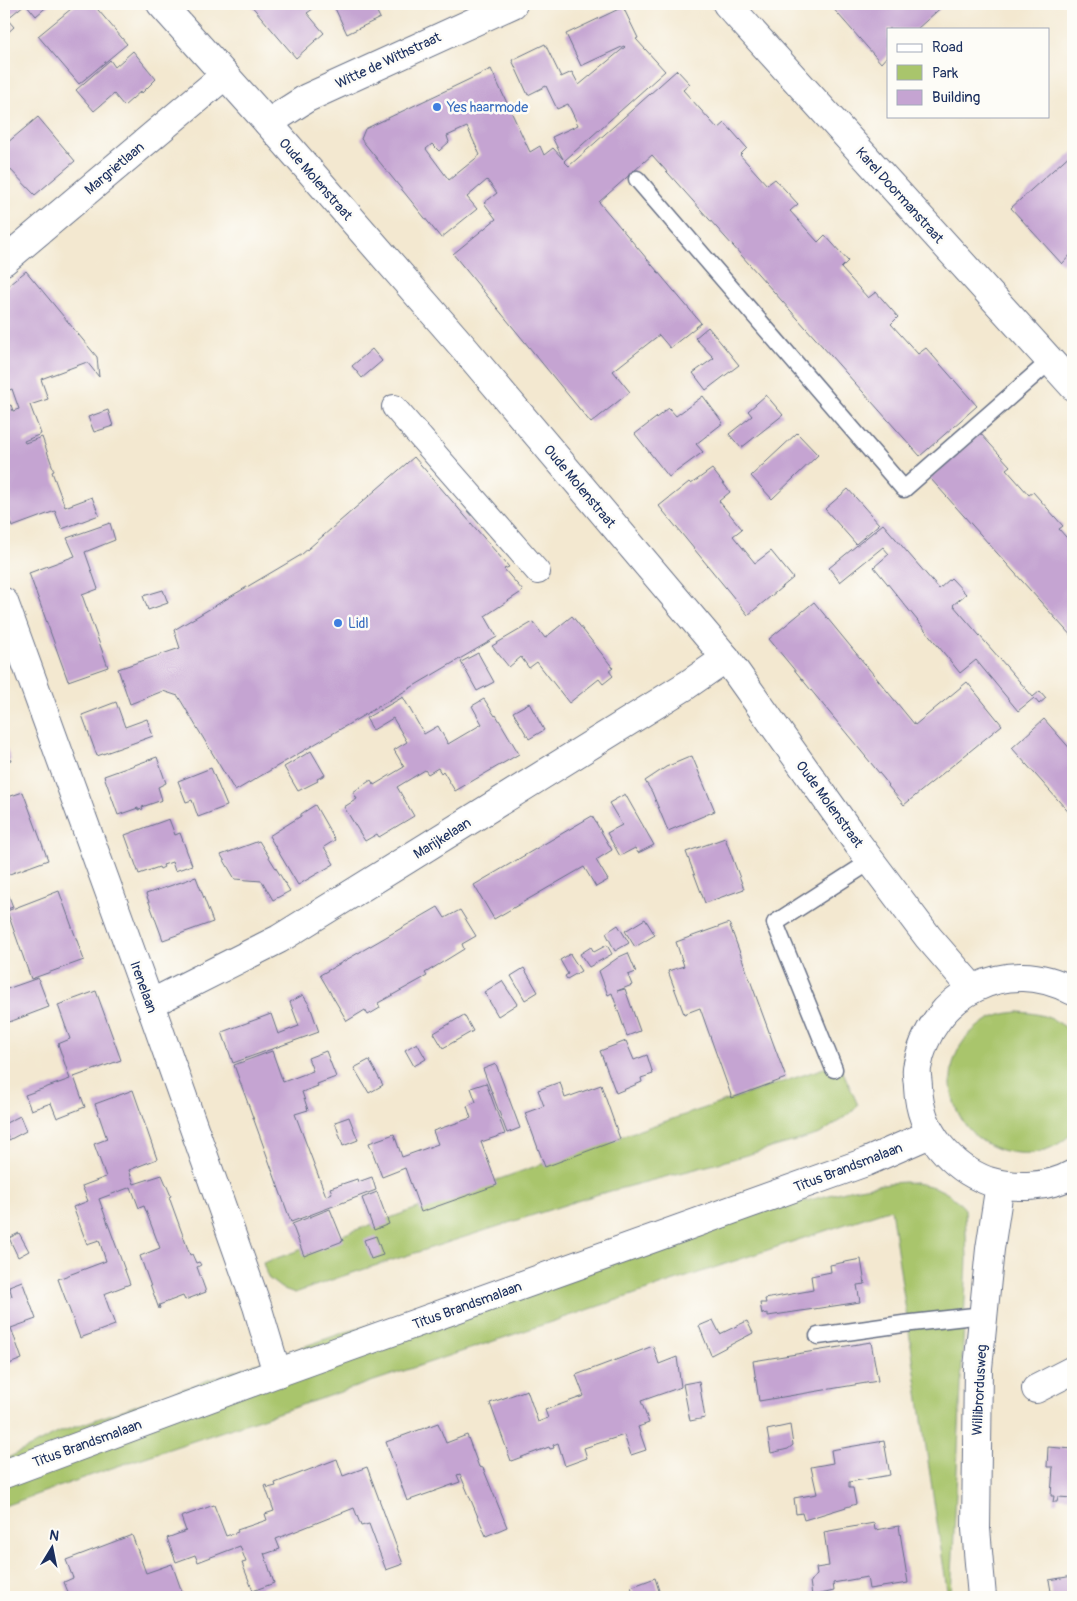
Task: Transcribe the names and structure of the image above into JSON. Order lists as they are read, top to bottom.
{
  "streets": {
    "street": [
      "Witte de Withstraat",
      "Margrietlaan",
      "Oude Molenstraat",
      "Karel Doormanstraat",
      "Marijkelaan",
      "Irenelaan",
      "Titus Brandsmalaan",
      "Willibrordusweg"
    ]
  },
  "crossings": [
    ["Witte de Withstraat", "Oude Molenstraat"],
    ["Margrietlaan", "Oude Molenstraat"],
    ["Oude Molenstraat", "Marijkelaan"],
    ["Marijkelaan", "Irenelaan"],
    ["Irenelaan", "Titus Brandsmalaan"]
  ],
  "places": ["Yes haarmode", "Lidl"],
  "legend": ["Road", "Park", "Building"],
  "north": "top"
}
